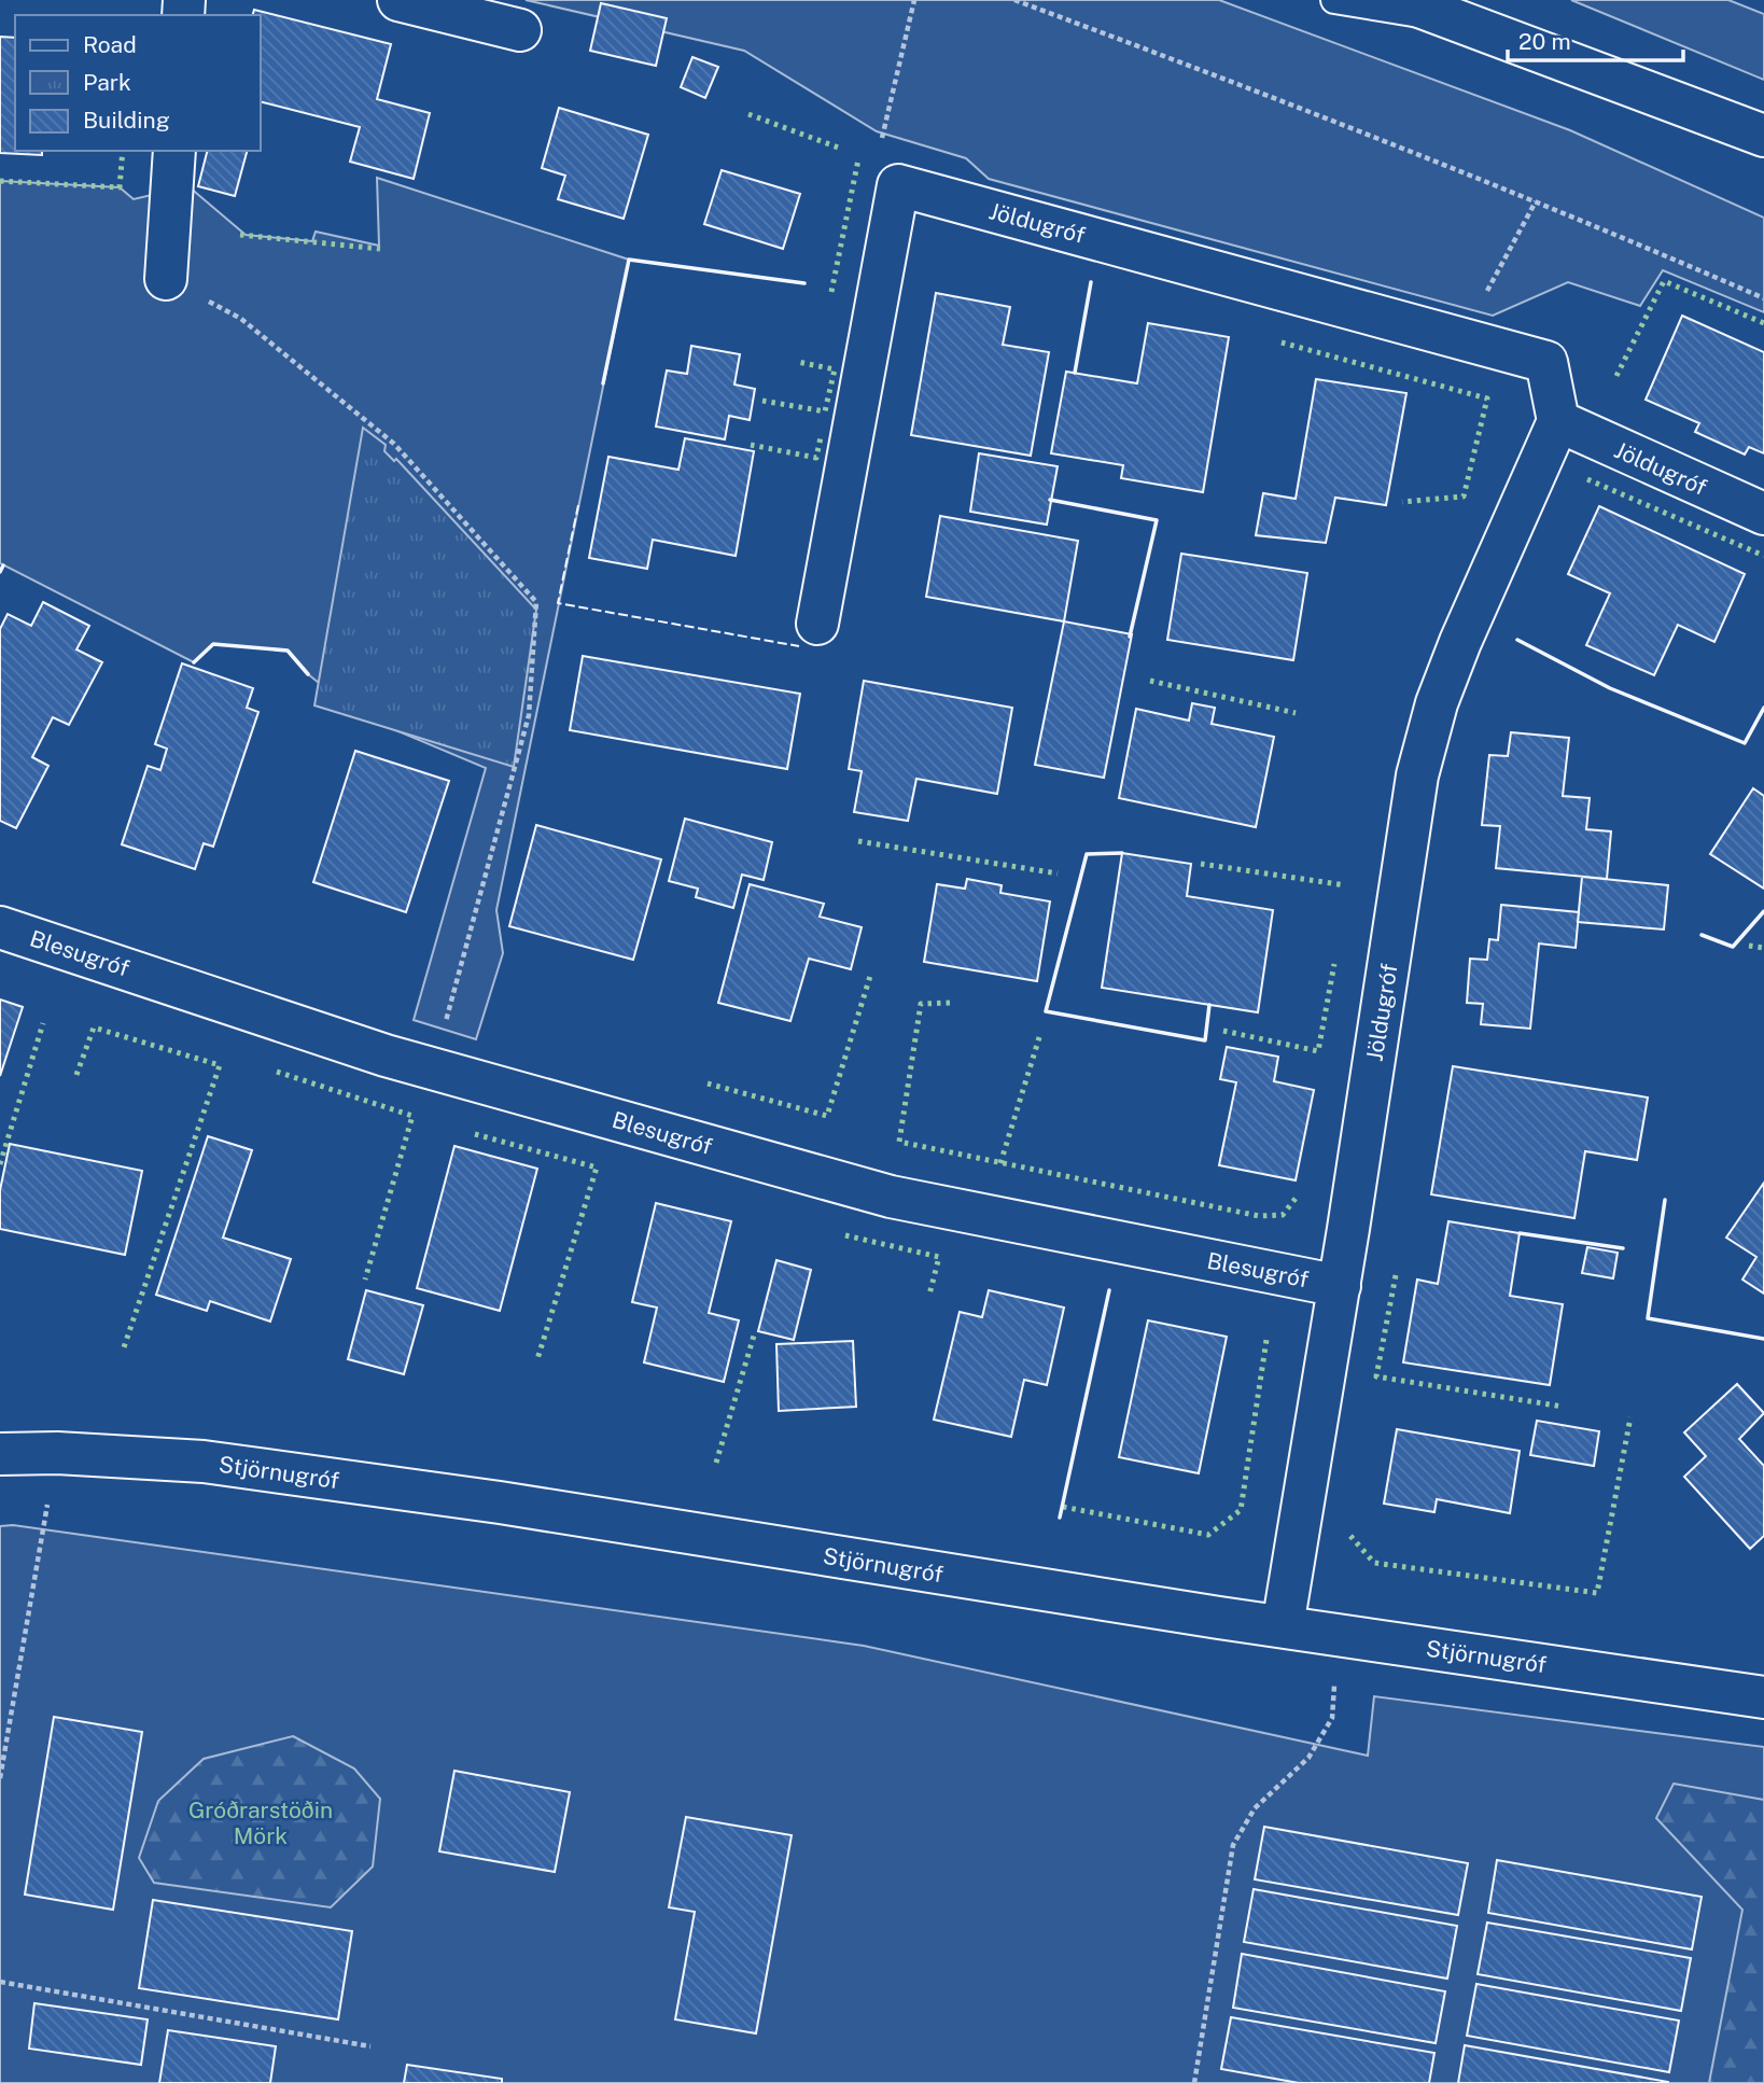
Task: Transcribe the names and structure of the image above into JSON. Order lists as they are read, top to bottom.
{
  "streets": {
    "main road": ["Jöldugróf", "Blesugróf", "Stjörnugróf"]
  },
  "crossings": [
    ["Jöldugróf", "Blesugróf"],
    ["Jöldugróf", "Stjörnugróf"]
  ],
  "parks": ["Gróðrarstöðin Mörk"],
  "legend": ["Road", "Park", "Building"],
  "scale_bar": "20 m"
}
